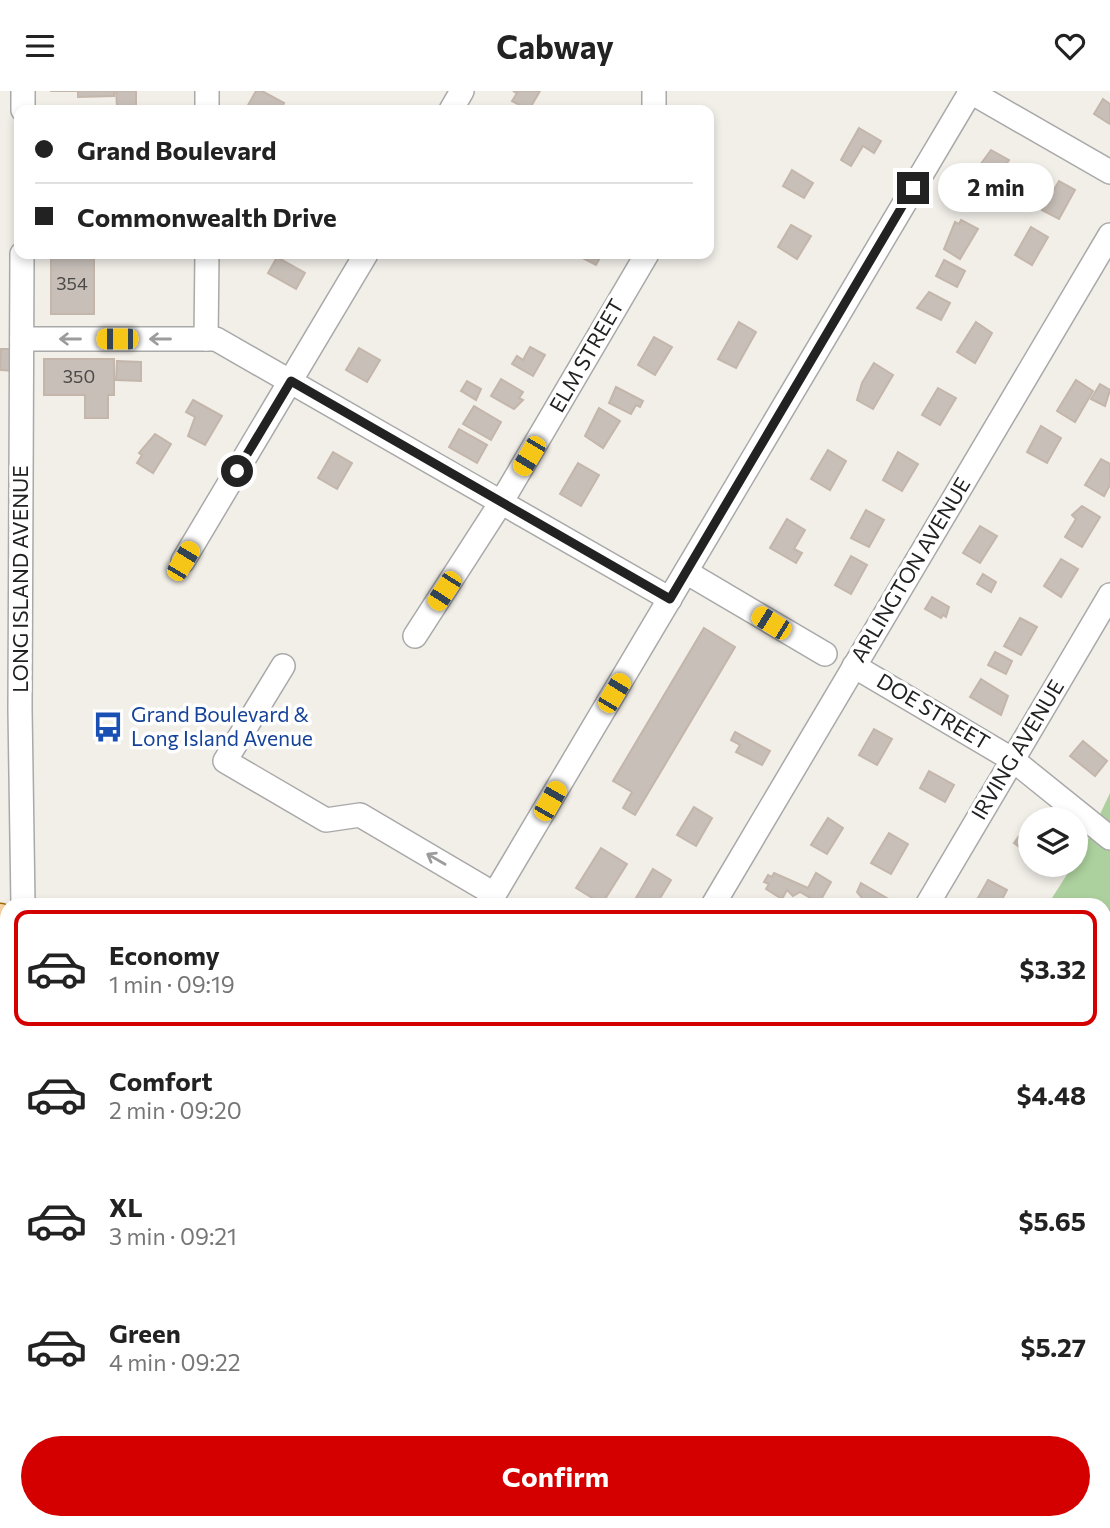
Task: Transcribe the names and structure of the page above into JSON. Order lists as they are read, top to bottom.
{
  "streets": {
    "street": [
      "ELM STREET",
      "ARLINGTON AVENUE",
      "LONG ISLAND AVENUE",
      "DOE STREET",
      "IRVING AVENUE"
    ]
  },
  "crossings": [
    ["ARLINGTON AVENUE", "DOE STREET"],
    ["DOE STREET", "IRVING AVENUE"]
  ],
  "places": {
    "bus stop": ["Grand Boulevard & Long Island Avenue"]
  },
  "house_numbers": ["354", "350"],
  "page": {
    "header": "Cabway",
    "banner": ["Grand Boulevard", "Commonwealth Drive"],
    "bubble": "2 min",
    "list": [
      {
        "name": "Economy",
        "note": "1 min · 09:19",
        "value": "$3.32"
      },
      {
        "name": "Comfort",
        "note": "2 min · 09:20",
        "value": "$4.48"
      },
      {
        "name": "XL",
        "note": "3 min · 09:21",
        "value": "$5.65"
      },
      {
        "name": "Green",
        "note": "4 min · 09:22",
        "value": "$5.27"
      }
    ],
    "buttons": "Confirm"
  }
}
